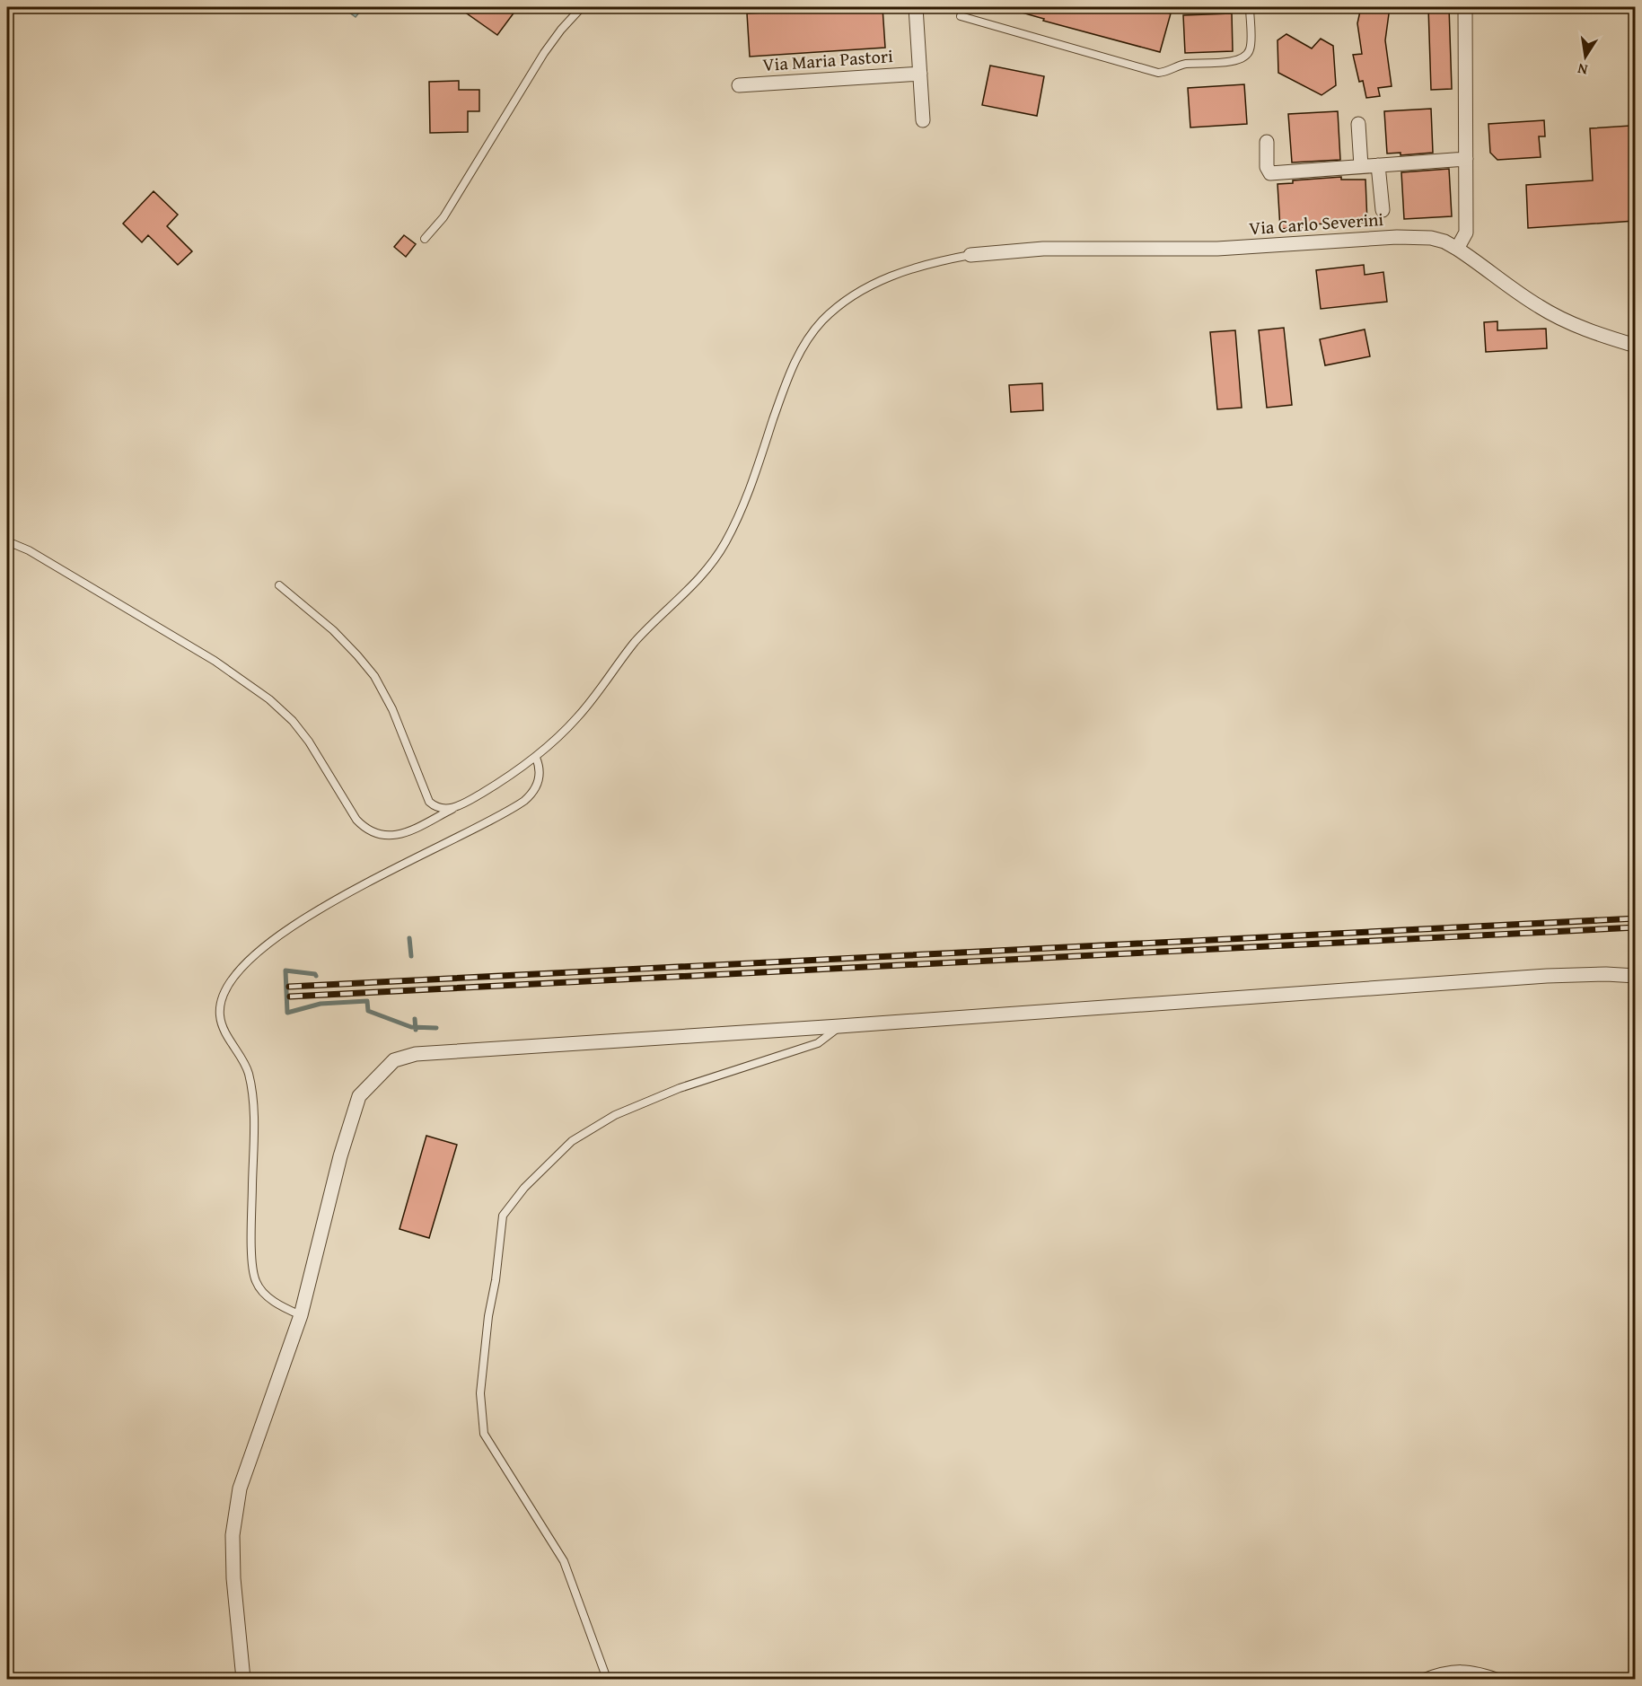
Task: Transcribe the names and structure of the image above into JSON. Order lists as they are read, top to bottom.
{
  "streets": {
    "street": ["Via Maria Pastori", "Via Carlo Severini"]
  },
  "north": "bottom"
}
